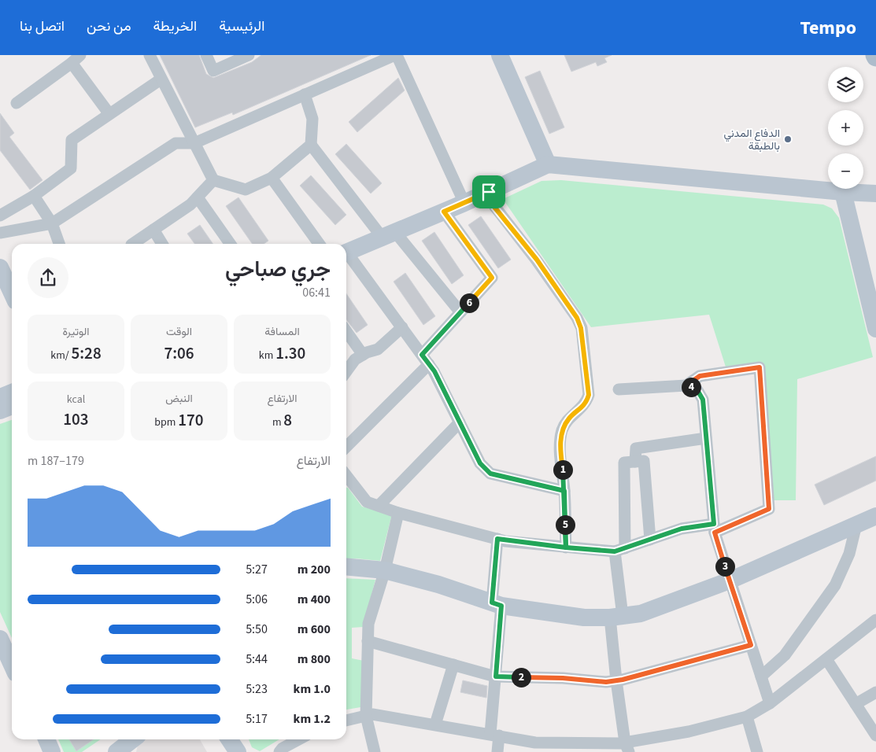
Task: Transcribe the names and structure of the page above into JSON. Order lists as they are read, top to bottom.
{
  "places": ["الدفاع المدني بالطبقة"],
  "page": {
    "header": "Tempo",
    "nav": [
      "الرئيسية",
      "الخريطة",
      "من نحن",
      "اتصل بنا"
    ],
    "map_buttons": ["+", "−"],
    "heading": ["جري صباحي", "06:41"],
    "pins": [
      "6",
      "4",
      "1",
      "5",
      "3",
      "2"
    ],
    "stats": [
      ["المسافة", "1.30 km"],
      ["الوقت", "7:06"],
      ["الوتيرة", "5:28 /km"],
      ["الارتفاع", "8 m"],
      ["النبض", "170 bpm"],
      ["kcal", "103"]
    ],
    "chart": ["الارتفاع", "179–187 m"],
    "list": [
      {
        "name": "200 m",
        "note": "5:27"
      },
      {
        "name": "400 m",
        "note": "5:06"
      },
      {
        "name": "600 m",
        "note": "5:50"
      },
      {
        "name": "800 m",
        "note": "5:44"
      },
      {
        "name": "1.0 km",
        "note": "5:23"
      },
      {
        "name": "1.2 km",
        "note": "5:17"
      }
    ]
  }
}
